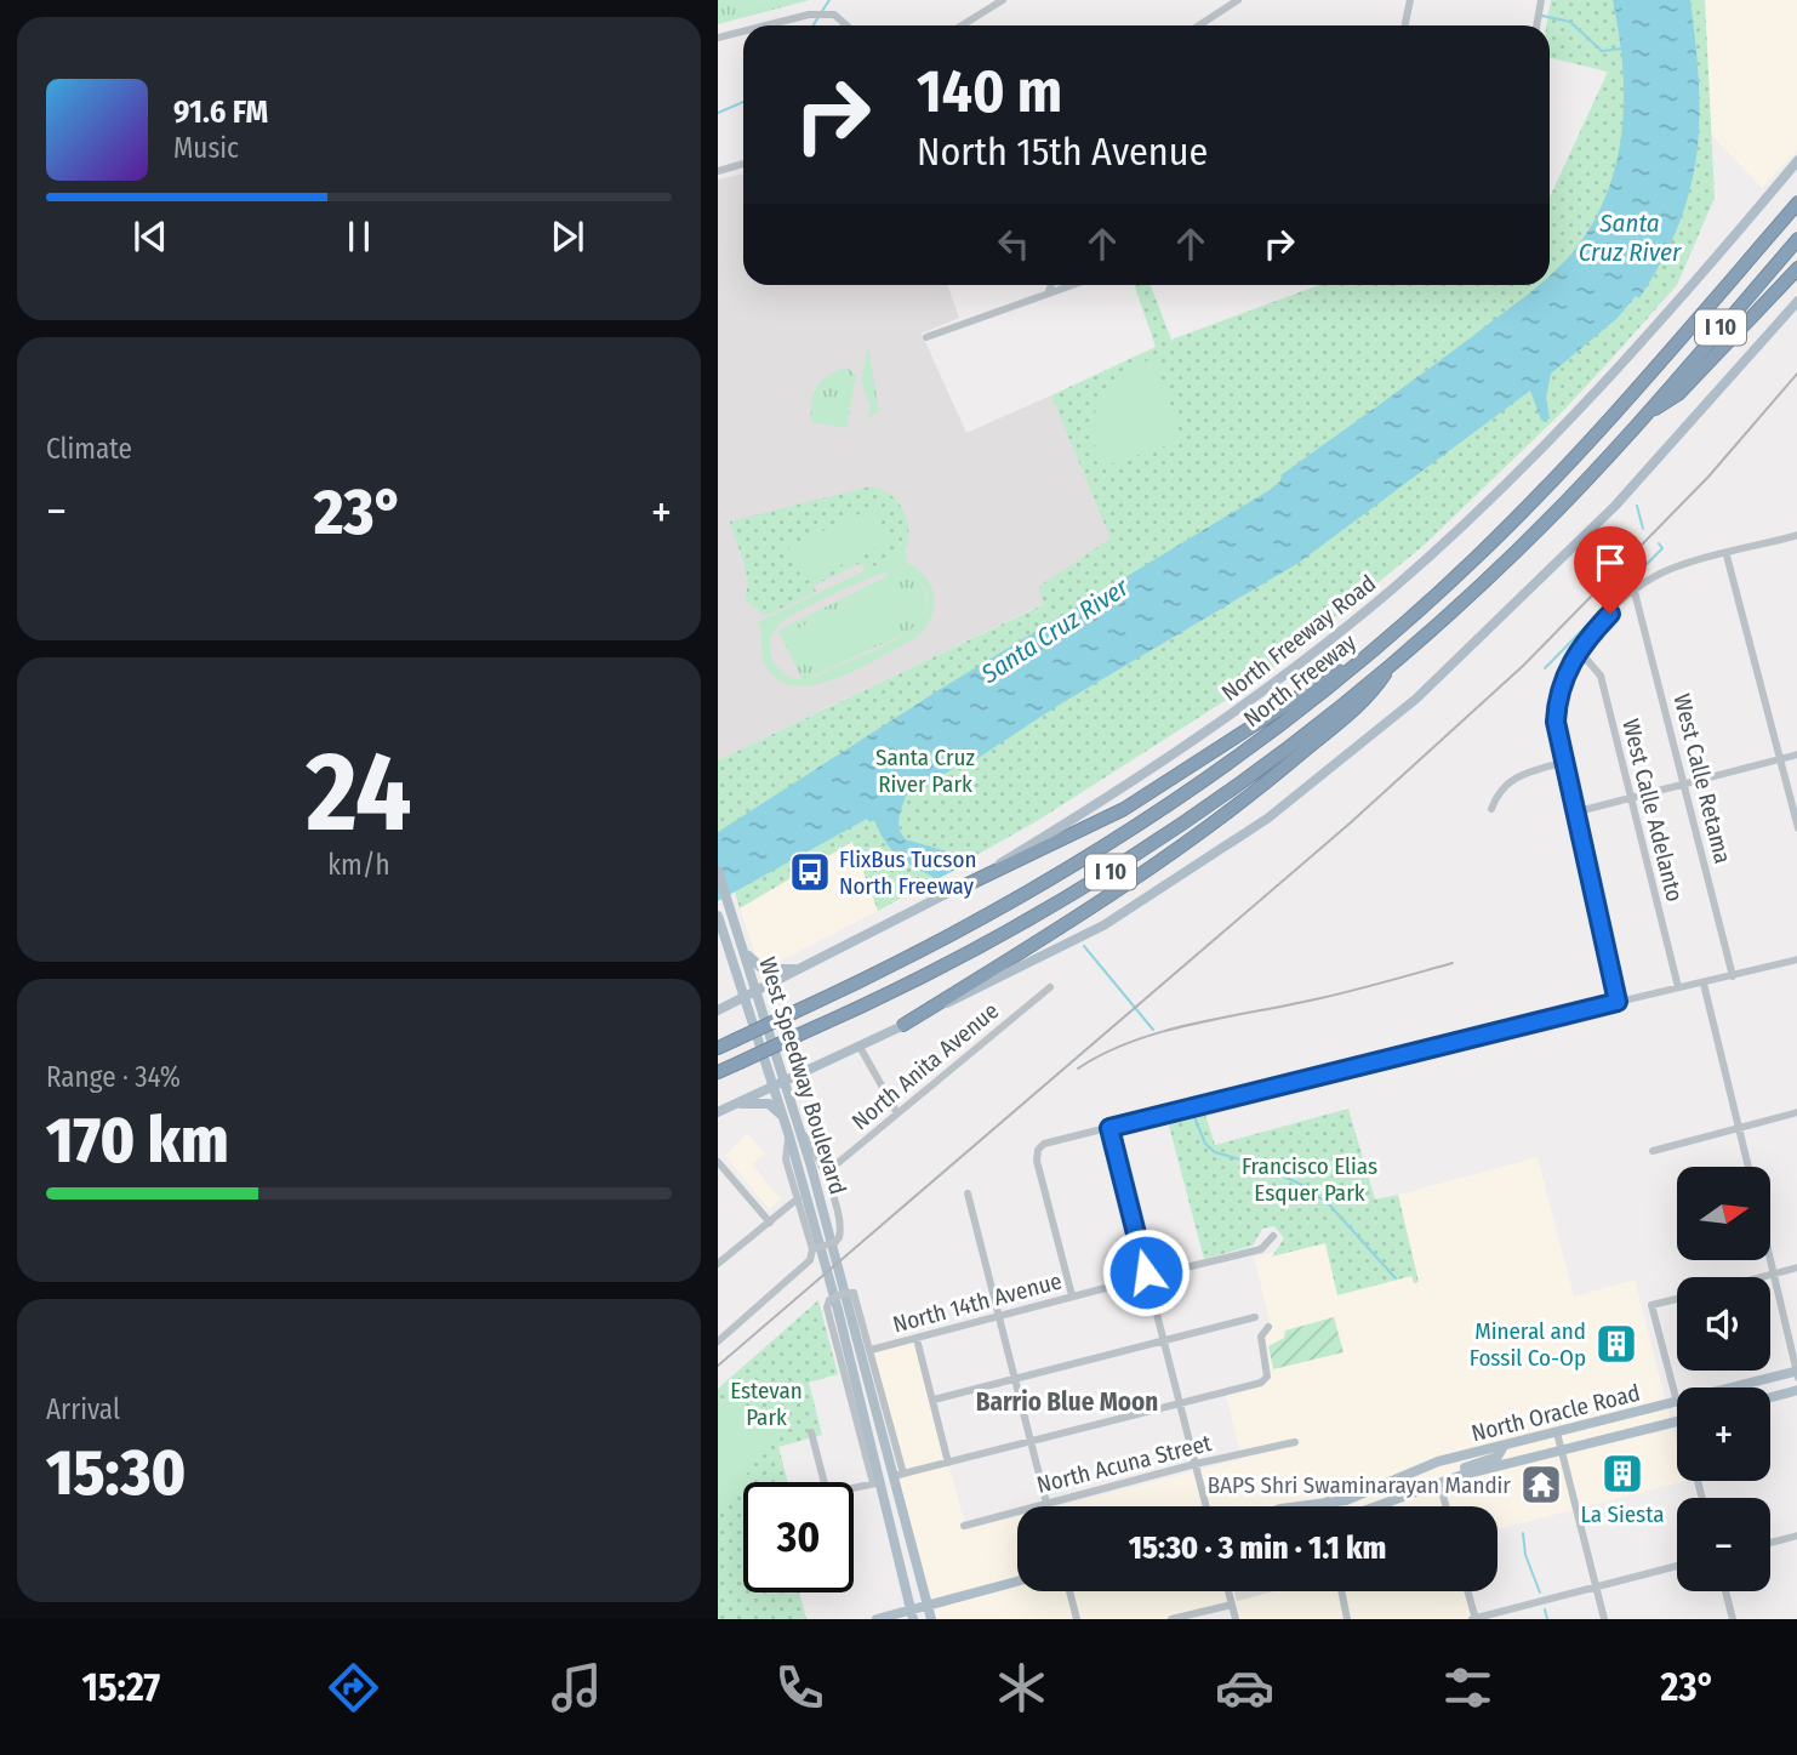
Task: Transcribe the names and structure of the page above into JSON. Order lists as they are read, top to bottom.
{
  "streets": {
    "highway": ["I 10", "North Freeway"],
    "main road": ["North Freeway Road", "West Speedway Boulevard", "North Oracle Road"],
    "street": [
      "West Calle Retama",
      "West Calle Adelanto",
      "North Anita Avenue",
      "North 14th Avenue",
      "North Acuna Street"
    ]
  },
  "crossings": [
    ["North Freeway Road", "West Speedway Boulevard"],
    ["West Speedway Boulevard", "North 14th Avenue"]
  ],
  "districts": ["Barrio Blue Moon"],
  "water": ["Santa Cruz River"],
  "parks": ["Santa Cruz River Park", "Francisco Elias Esquer Park", "Estevan Park"],
  "places": {
    "bus stop": ["FlixBus Tucson North Freeway"],
    "building": ["Mineral and Fossil Co-Op", "La Siesta"],
    "temple": ["BAPS Shri Swaminarayan Mandir"]
  },
  "north": "right",
  "page": {
    "turn": ["140 m", "North 15th Avenue"],
    "song": ["91.6 FM", "Music"],
    "tile": [
      "Climate",
      ["24", "km/h"],
      ["Range · 34%", "170 km"],
      ["Arrival", "15:30"]
    ],
    "heat": ["−", "23°", "+"],
    "map_buttons": ["+", "−"],
    "limit": "30",
    "trip": "15:30 · 3 min · 1.1 km",
    "tabs": ["15:27", "23°"]
  }
}
